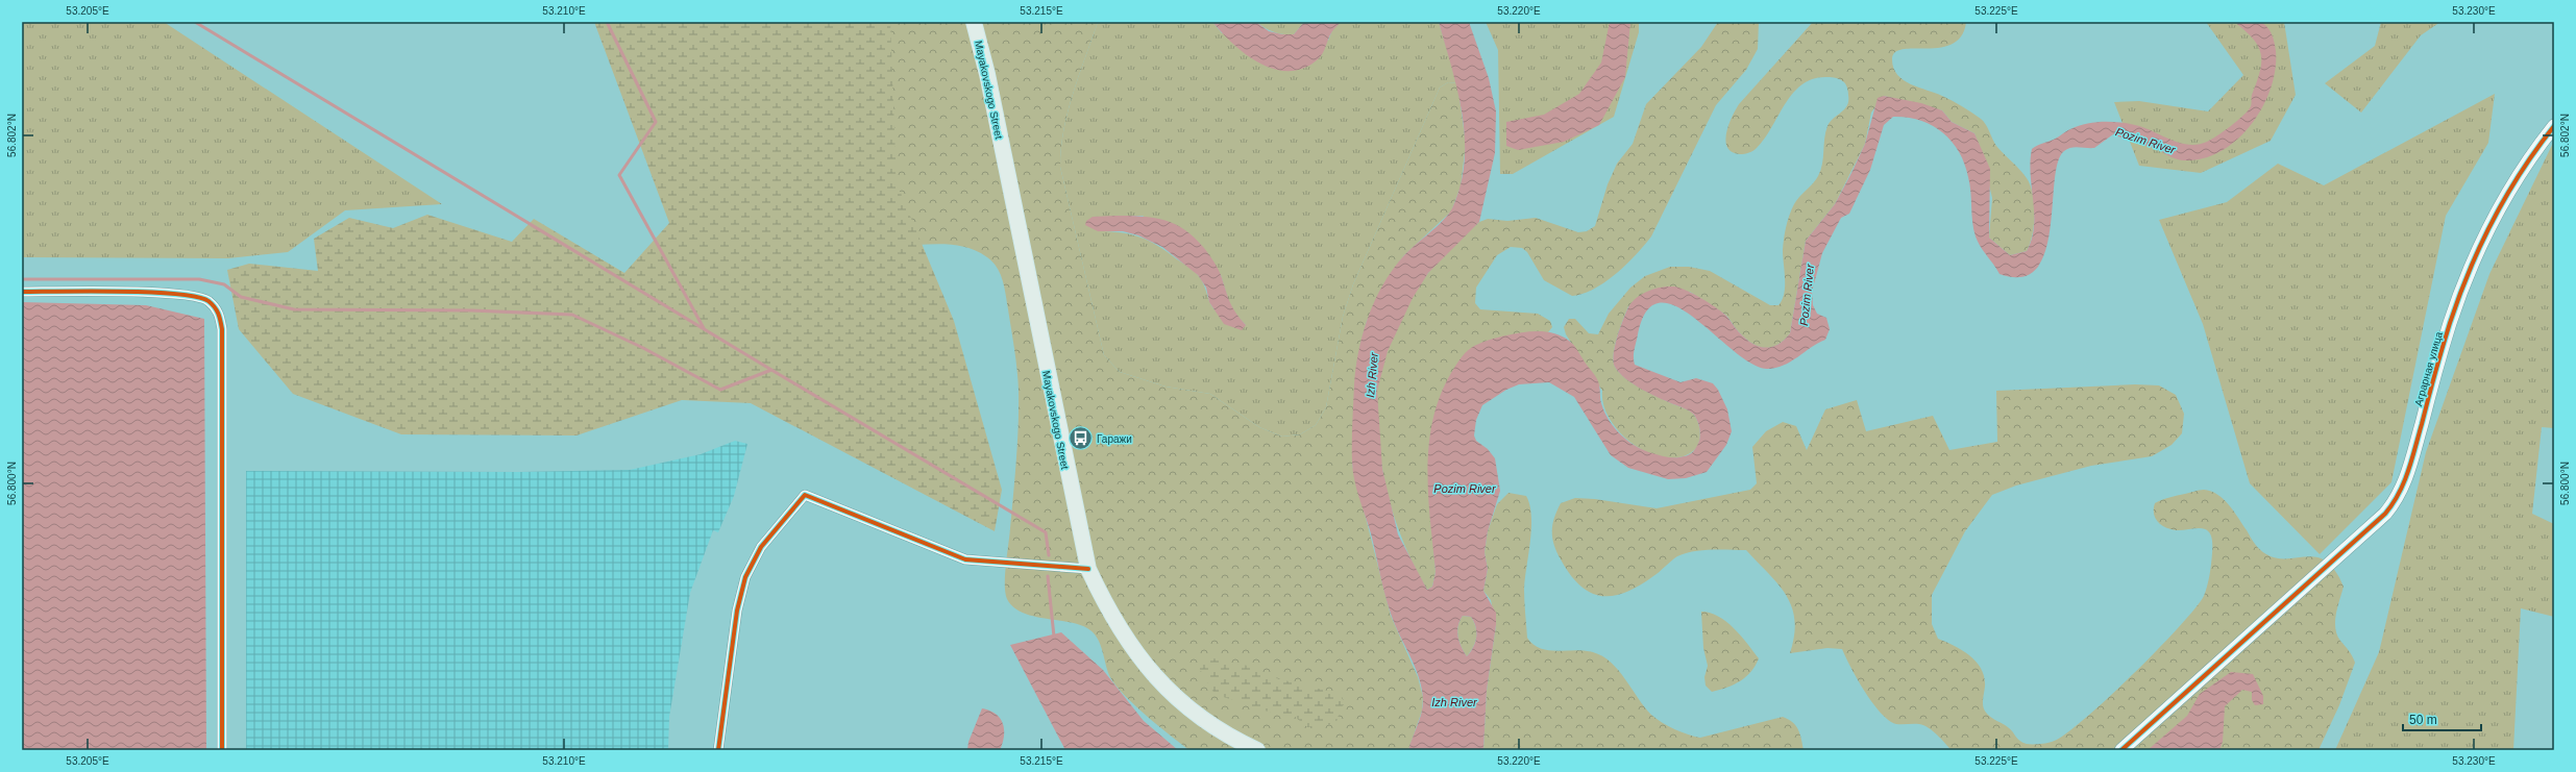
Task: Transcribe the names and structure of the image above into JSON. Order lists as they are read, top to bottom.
{
  "streets": {
    "main road": ["Mayakovskogo Street"],
    "street": ["Аграрная улица"]
  },
  "water": ["Pozim River", "Izh River"],
  "places": {
    "bus stop": ["Гаражи"]
  },
  "scale_bar": "50 m",
  "coordinates": [
    "53.205°E",
    "53.210°E",
    "53.215°E",
    "53.220°E",
    "53.225°E",
    "53.230°E",
    "56.802°N",
    "56.800°N"
  ]
}
